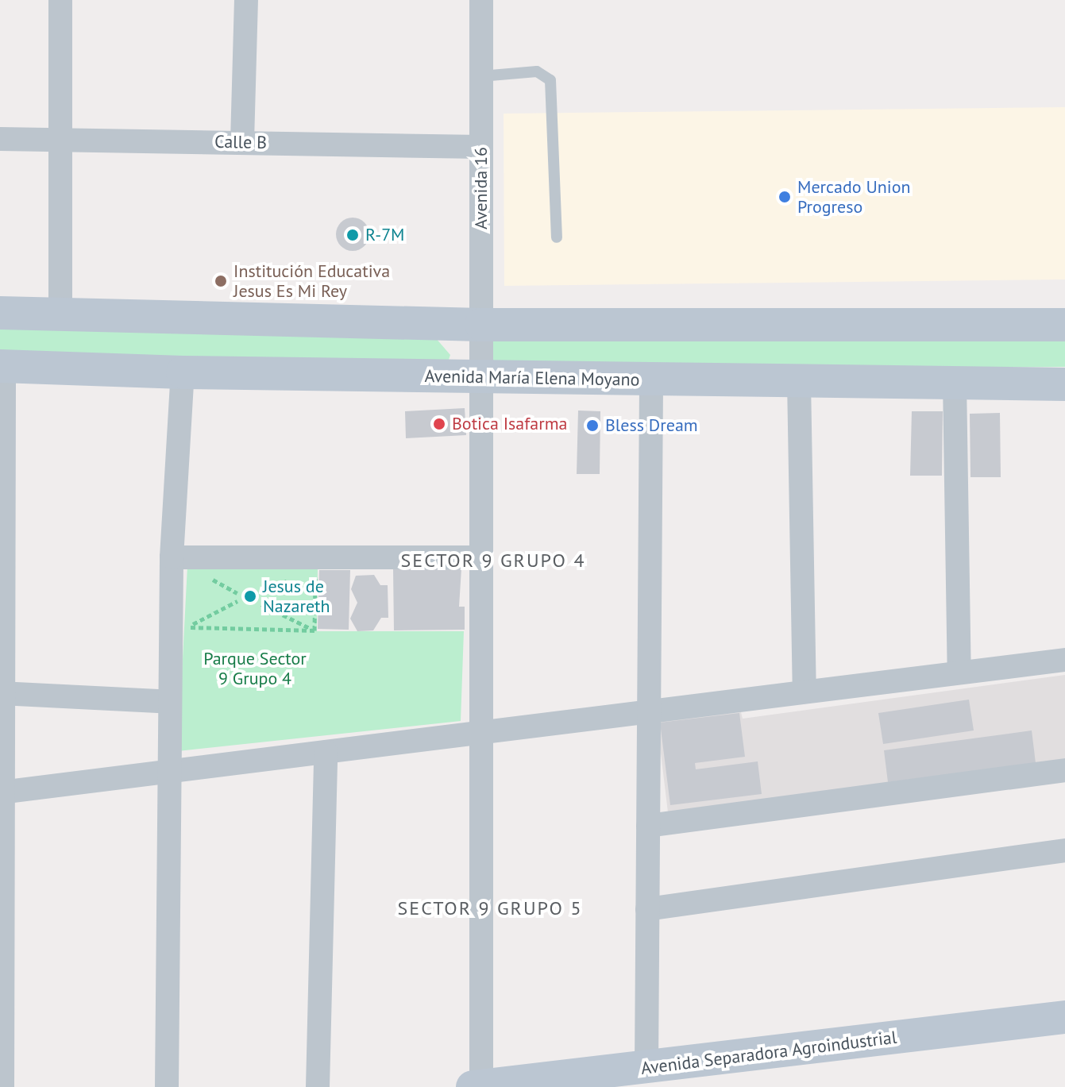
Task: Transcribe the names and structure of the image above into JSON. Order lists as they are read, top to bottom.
{
  "streets": {
    "street": [
      "Calle B",
      "Avenida 16",
      "Avenida María Elena Moyano",
      "Avenida Separadora Agroindustrial"
    ]
  },
  "crossings": [
    ["Calle B", "Avenida 16"],
    ["Avenida 16", "Avenida María Elena Moyano"],
    ["Avenida 16", "Avenida Separadora Agroindustrial"]
  ],
  "districts": ["SECTOR 9 GRUPO 4", "SECTOR 9 GRUPO 5"],
  "parks": ["Parque Sector 9 Grupo 4"],
  "places": [
    "Mercado Union Progreso",
    "R-7M",
    "Institución Educativa Jesus Es Mi Rey",
    "Botica Isafarma",
    "Bless Dream",
    "Jesus de Nazareth"
  ]
}
